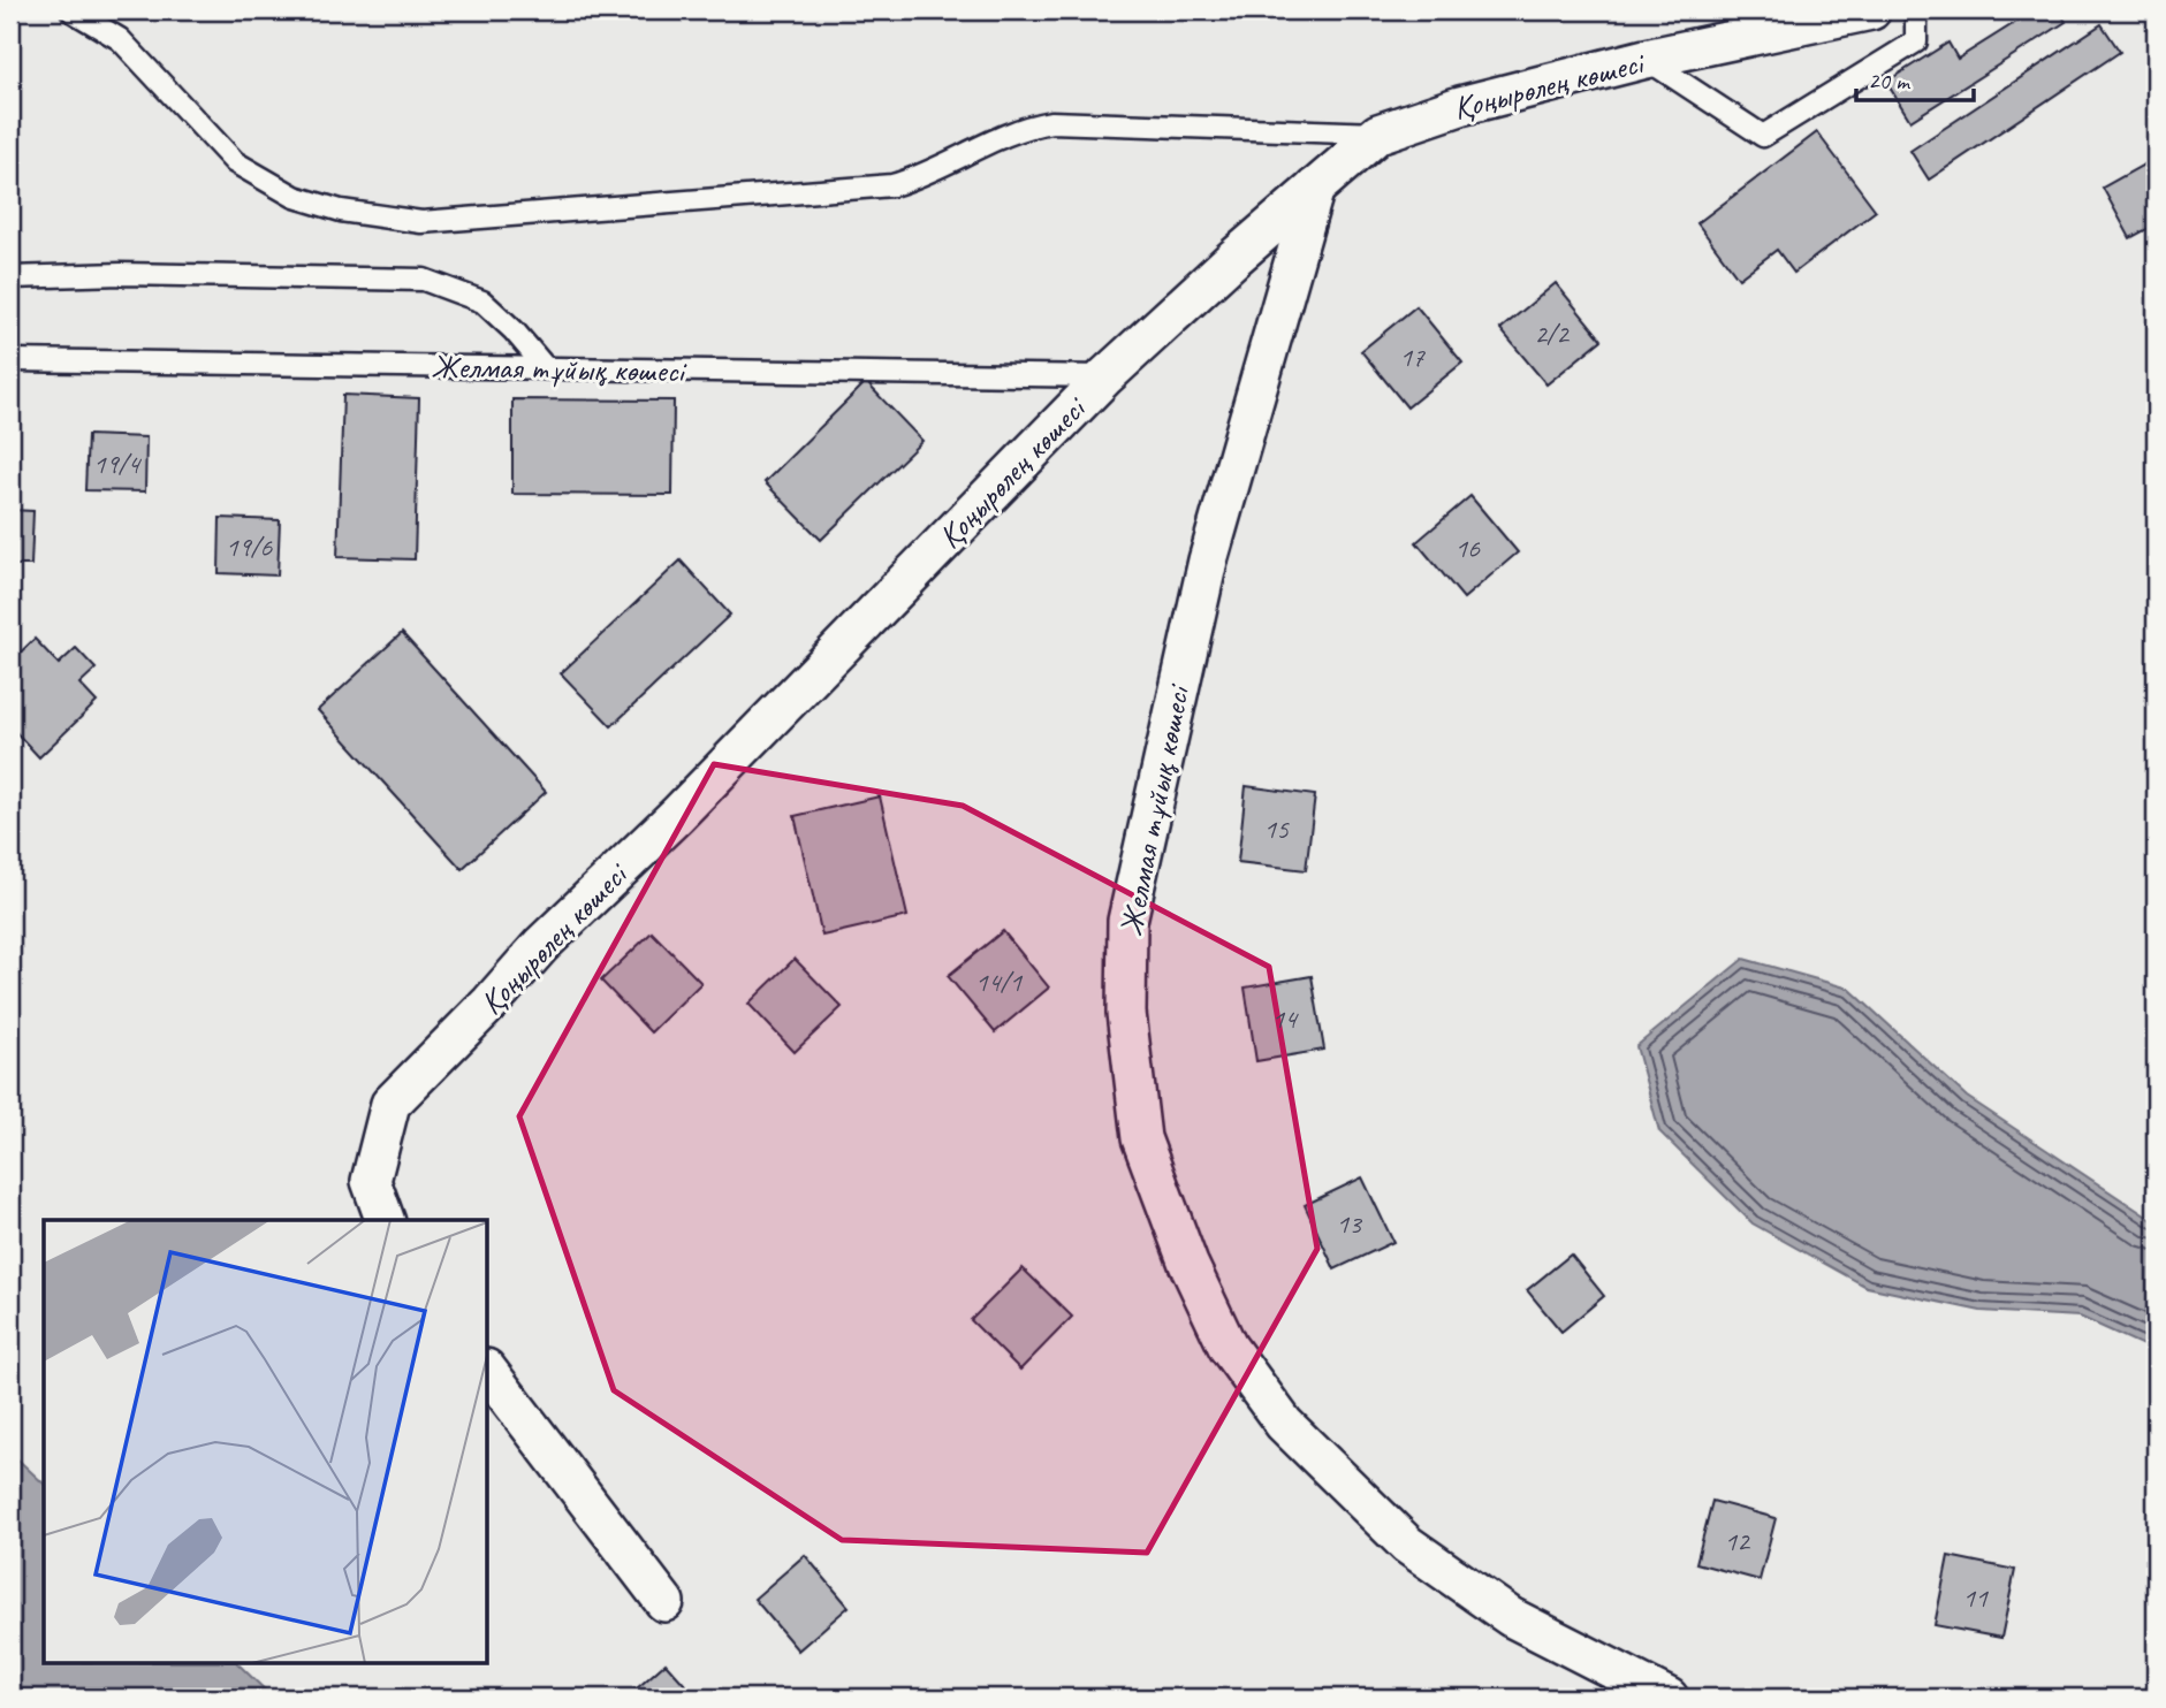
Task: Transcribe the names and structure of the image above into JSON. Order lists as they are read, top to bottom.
{
  "streets": {
    "street": ["Қоңырөлең көшесі", "Желмая тұйық көшесі"]
  },
  "crossings": [
    ["Қоңырөлең көшесі", "Желмая тұйық көшесі"]
  ],
  "house_numbers": [
    "2/2",
    "17",
    "19/4",
    "19/6",
    "16",
    "15",
    "14/1",
    "14",
    "13",
    "12",
    "11"
  ],
  "scale_bar": "20 m"
}
